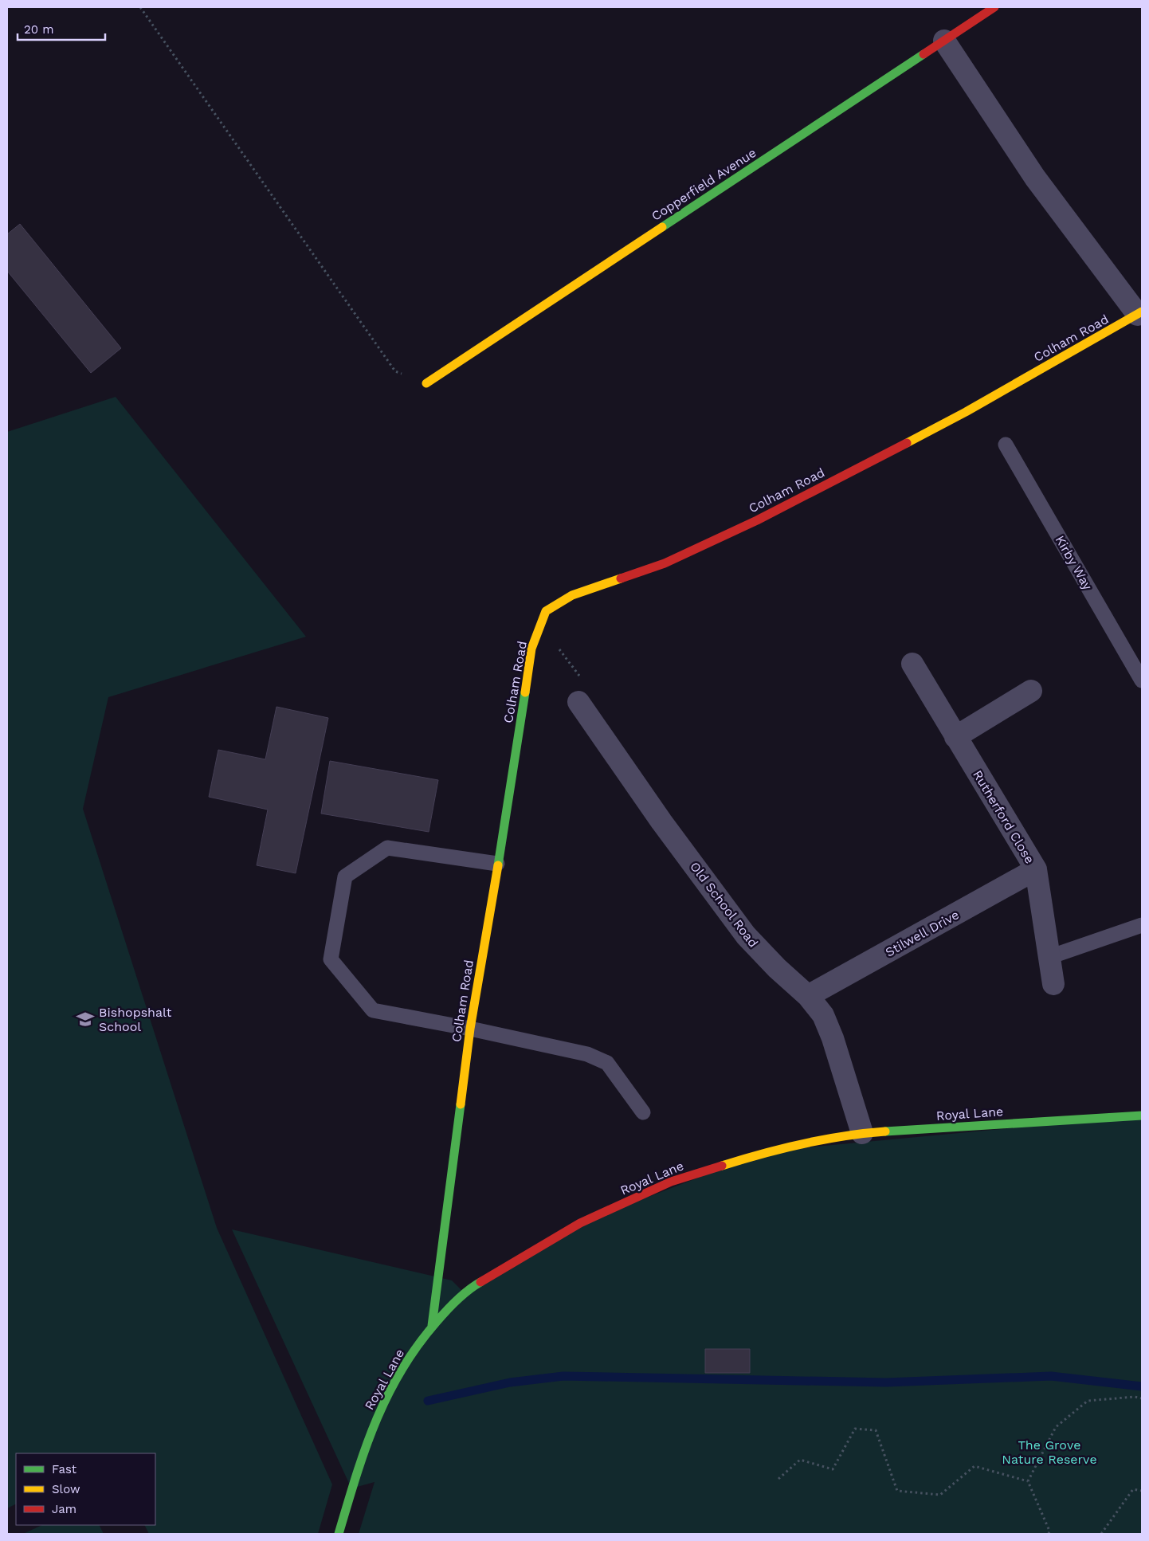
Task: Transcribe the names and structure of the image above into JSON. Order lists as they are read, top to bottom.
{
  "streets": {
    "street": [
      "Copperfield Avenue",
      "Colham Road",
      "Rutherford Close",
      "Old School Road",
      "Stilwell Drive",
      "Royal Lane"
    ],
    "lane": ["Kirby Way"]
  },
  "crossings": [
    ["Colham Road", "Royal Lane"],
    ["Rutherford Close", "Stilwell Drive"],
    ["Old School Road", "Stilwell Drive"],
    ["Old School Road", "Royal Lane"]
  ],
  "parks": ["The Grove Nature Reserve"],
  "places": {
    "school or university": ["Bishopshalt School"]
  },
  "legend": ["Fast", "Slow", "Jam"],
  "scale_bar": "20 m"
}
